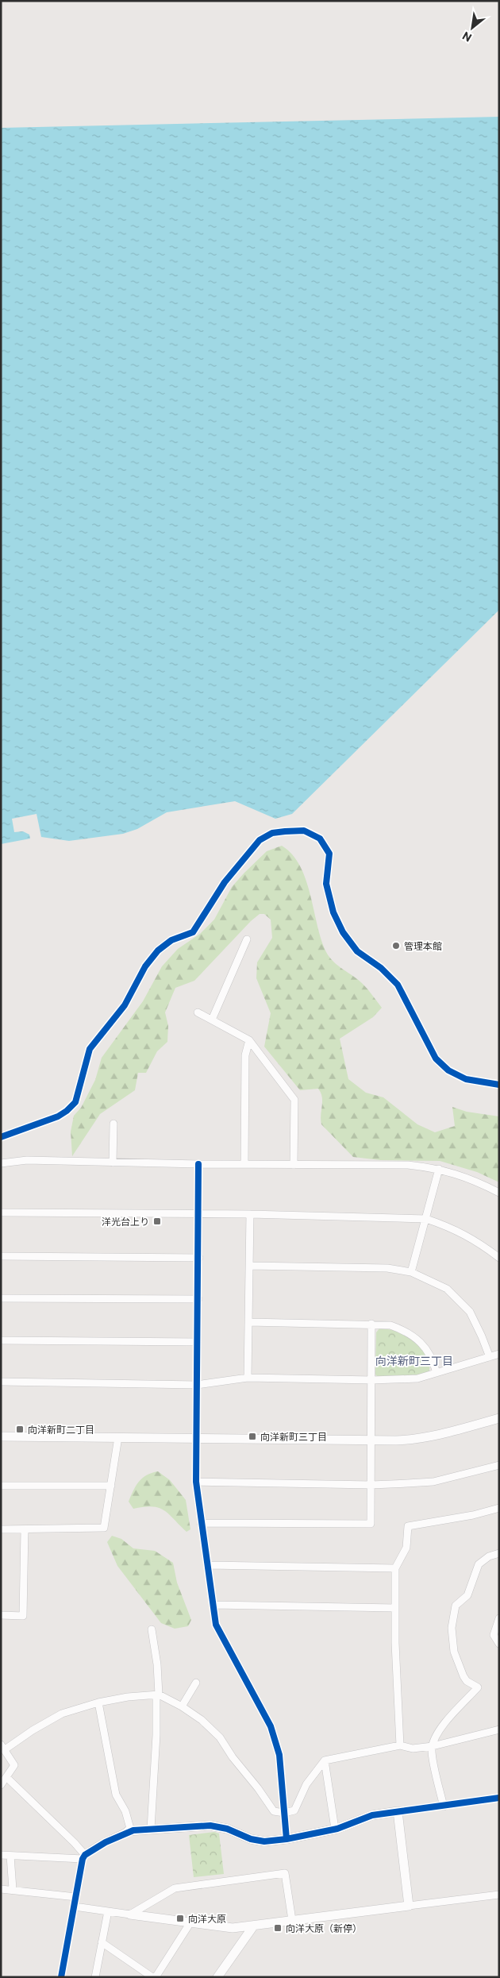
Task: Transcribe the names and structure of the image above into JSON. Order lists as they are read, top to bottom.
{
  "districts": ["向洋新町三丁目"],
  "places": {
    "other": ["管理本館"],
    "transit": [
      "洋光台上り",
      "向洋新町二丁目",
      "向洋新町三丁目",
      "向洋大原",
      "向洋大原（新停）"
    ]
  },
  "north": "bottom left"
}
